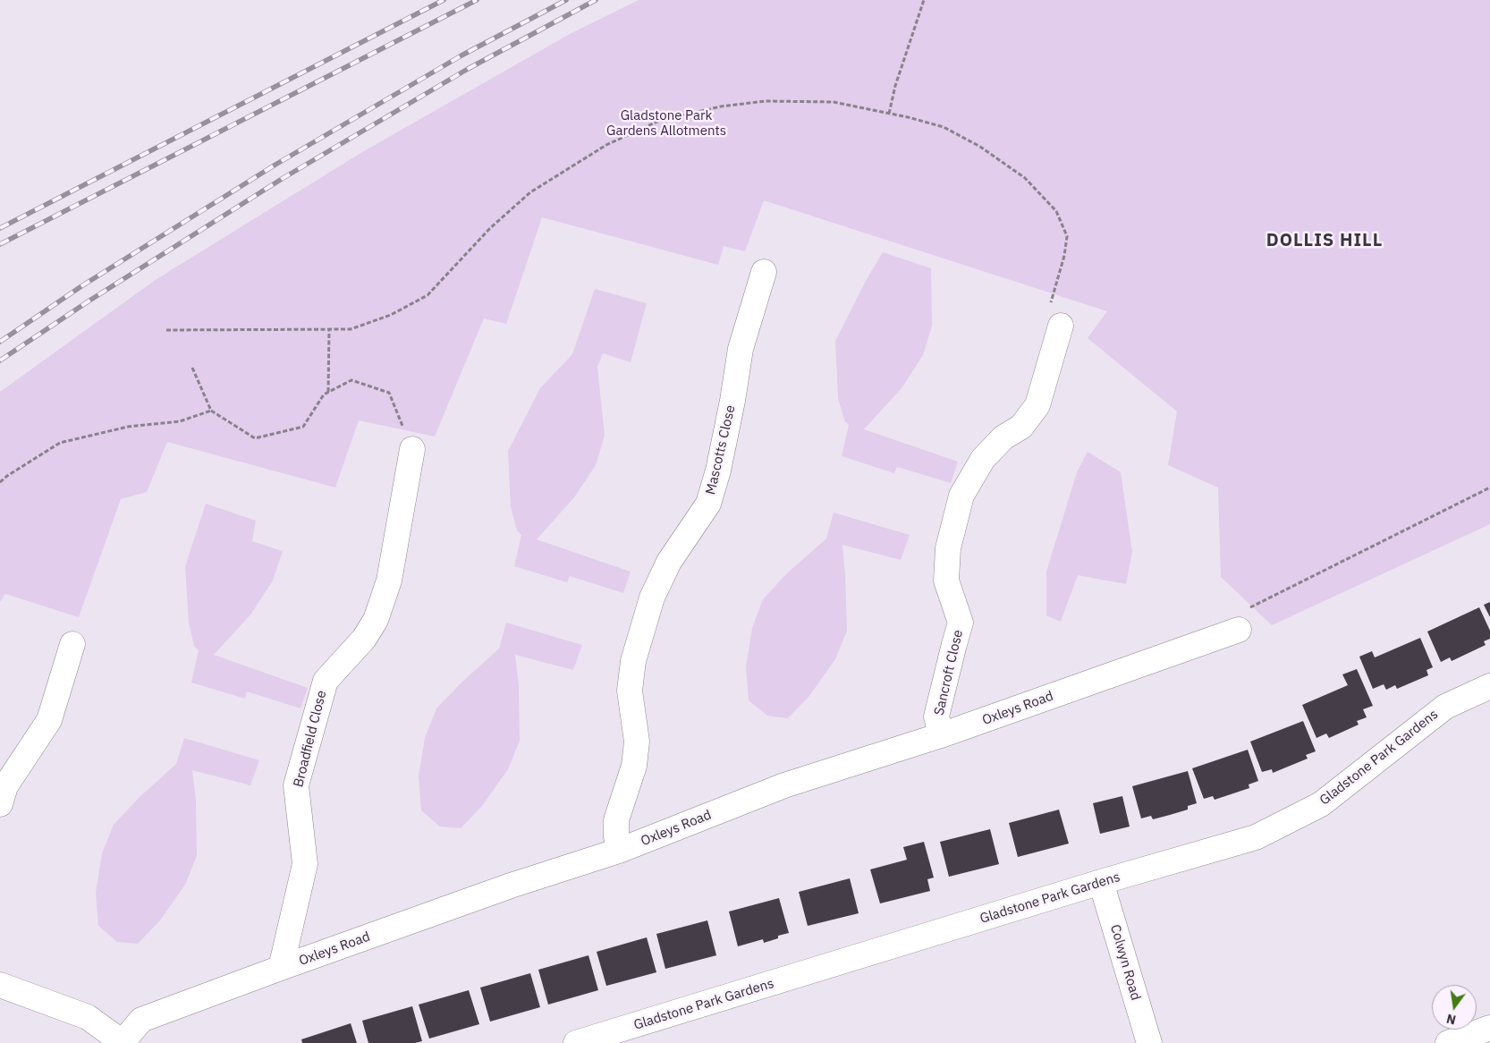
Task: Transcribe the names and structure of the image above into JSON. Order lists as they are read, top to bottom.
{
  "streets": {
    "street": [
      "Mascotts Close",
      "Sancroft Close",
      "Oxleys Road",
      "Broadfield Close",
      "Gladstone Park Gardens",
      "Colwyn Road"
    ]
  },
  "crossings": [
    ["Mascotts Close", "Oxleys Road"],
    ["Sancroft Close", "Oxleys Road"],
    ["Oxleys Road", "Broadfield Close"],
    ["Gladstone Park Gardens", "Colwyn Road"]
  ],
  "districts": ["DOLLIS HILL"],
  "parks": ["Gladstone Park Gardens Allotments"],
  "north": "bottom"
}
